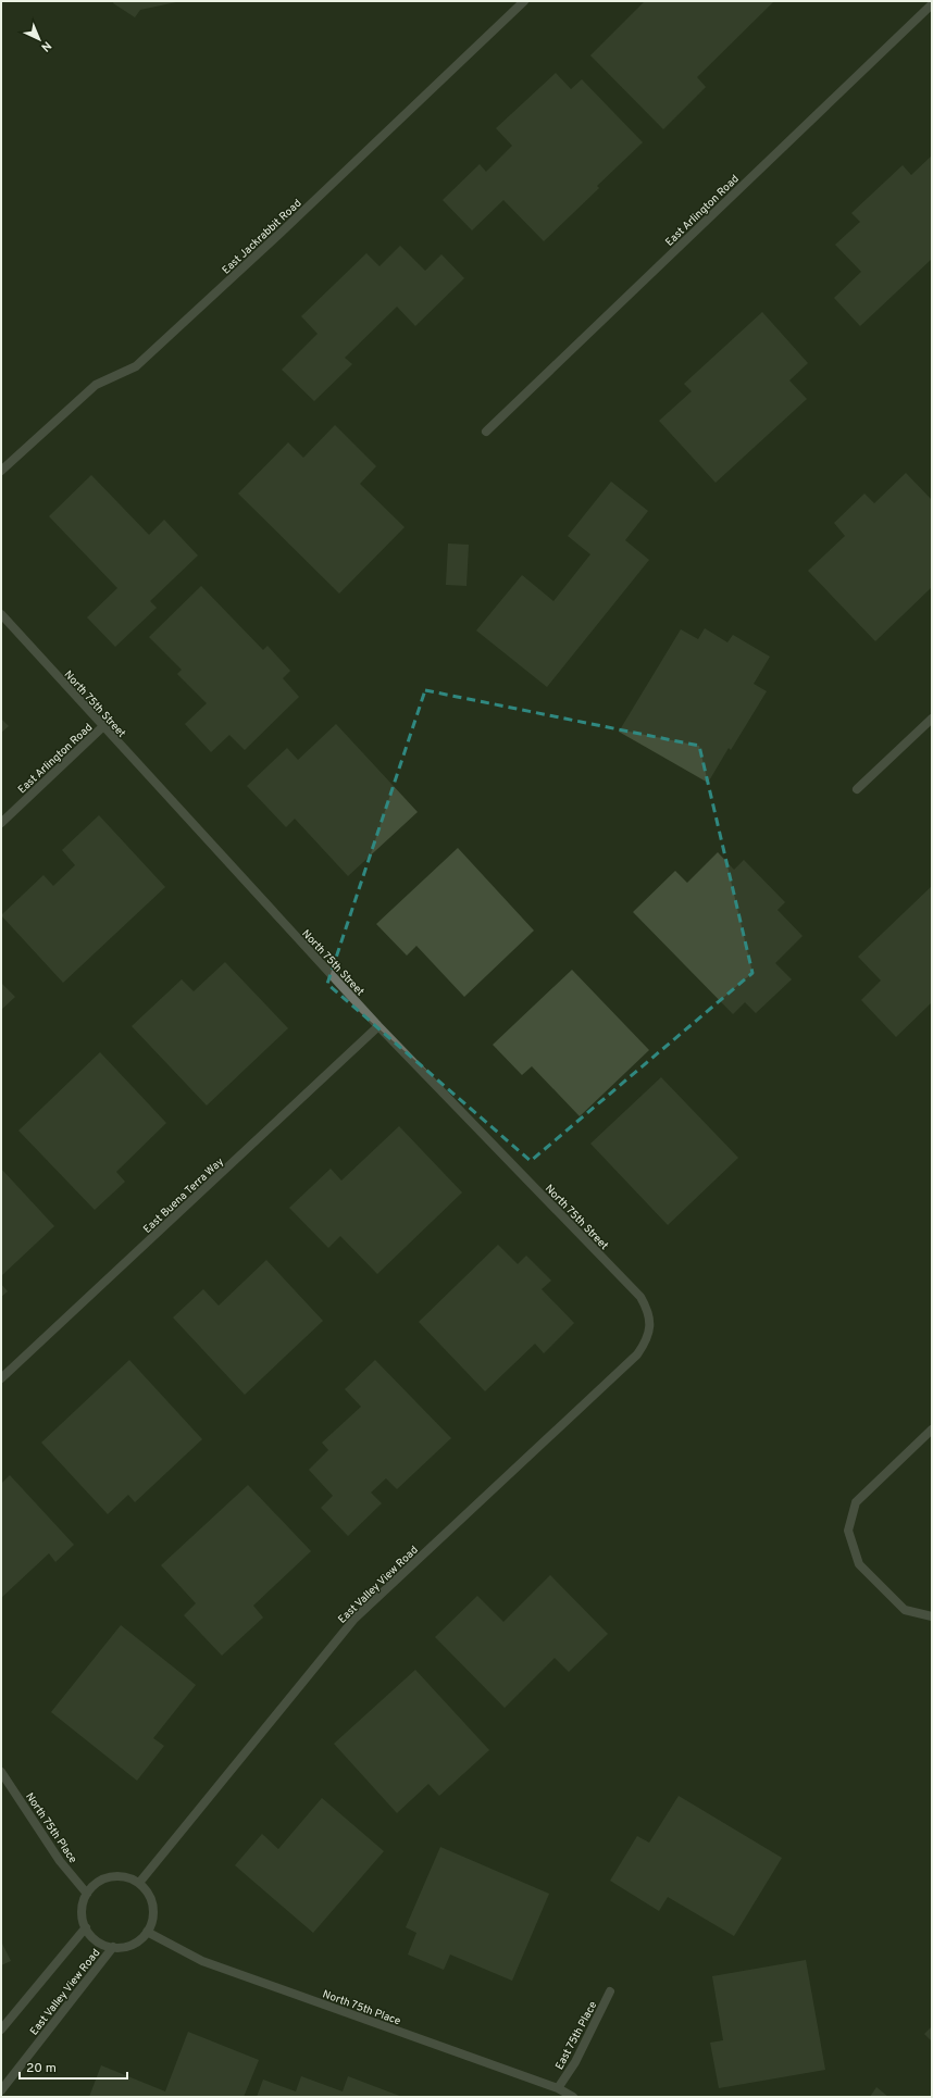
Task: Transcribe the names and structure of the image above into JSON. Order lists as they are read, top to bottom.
{
  "streets": {
    "street": [
      "East Arlington Road",
      "East Jackrabbit Road",
      "North 75th Street",
      "East Buena Terra Way",
      "East Valley View Road",
      "North 75th Place",
      "East 75th Place"
    ]
  },
  "crossings": [
    ["East Arlington Road", "North 75th Street"],
    ["North 75th Street", "East Buena Terra Way"],
    ["North 75th Street", "East Valley View Road"],
    ["East Valley View Road", "North 75th Place"],
    ["North 75th Place", "East 75th Place"]
  ],
  "scale_bar": "20 m",
  "north": "bottom right"
}
